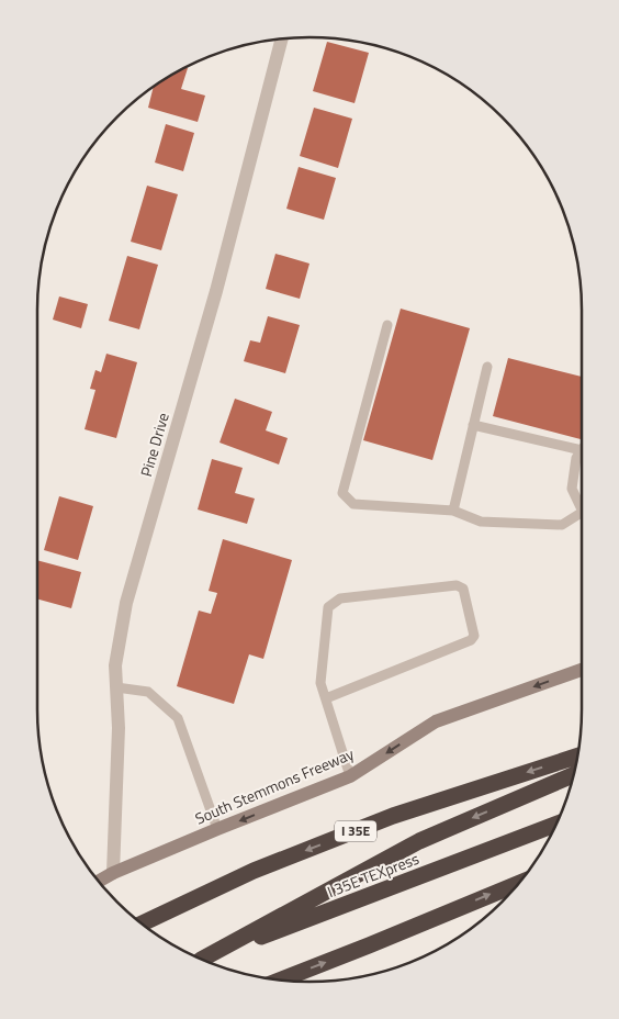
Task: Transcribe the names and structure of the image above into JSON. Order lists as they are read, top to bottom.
{
  "streets": {
    "highway": ["I 35E", "I 35E TEXpress"],
    "main road": ["South Stemmons Freeway"],
    "street": ["Pine Drive"]
  },
  "crossings": [
    ["Pine Drive", "South Stemmons Freeway"]
  ],
  "one_way": ["South Stemmons Freeway"]
}
